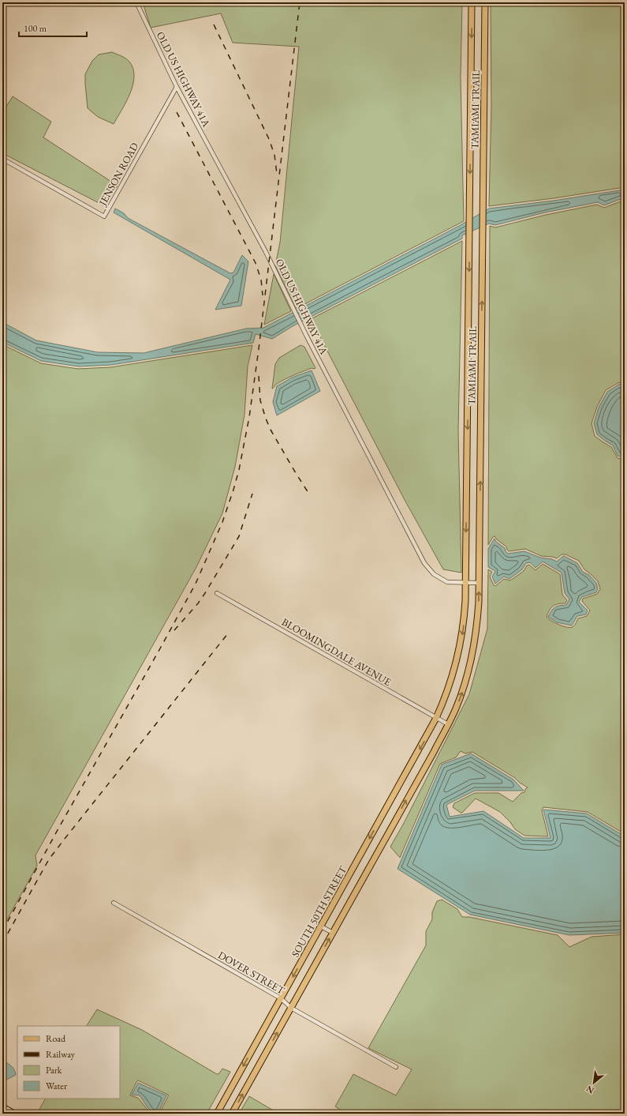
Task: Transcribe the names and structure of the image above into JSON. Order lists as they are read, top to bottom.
{
  "streets": {
    "main road": ["TAMIAMI TRAIL", "SOUTH 50TH STREET"],
    "street": [
      "OLD US HIGHWAY 41A",
      "JENSON ROAD",
      "BLOOMINGDALE AVENUE",
      "DOVER STREET"
    ]
  },
  "crossings": [
    ["OLD US HIGHWAY 41A", "TAMIAMI TRAIL"],
    ["OLD US HIGHWAY 41A", "JENSON ROAD"],
    ["TAMIAMI TRAIL", "BLOOMINGDALE AVENUE"],
    ["TAMIAMI TRAIL", "SOUTH 50TH STREET"],
    ["BLOOMINGDALE AVENUE", "SOUTH 50TH STREET"],
    ["SOUTH 50TH STREET", "DOVER STREET"]
  ],
  "legend": [
    "Road",
    "Railway",
    "Park",
    "Water"
  ],
  "scale_bar": "100 m",
  "north": "bottom left"
}
